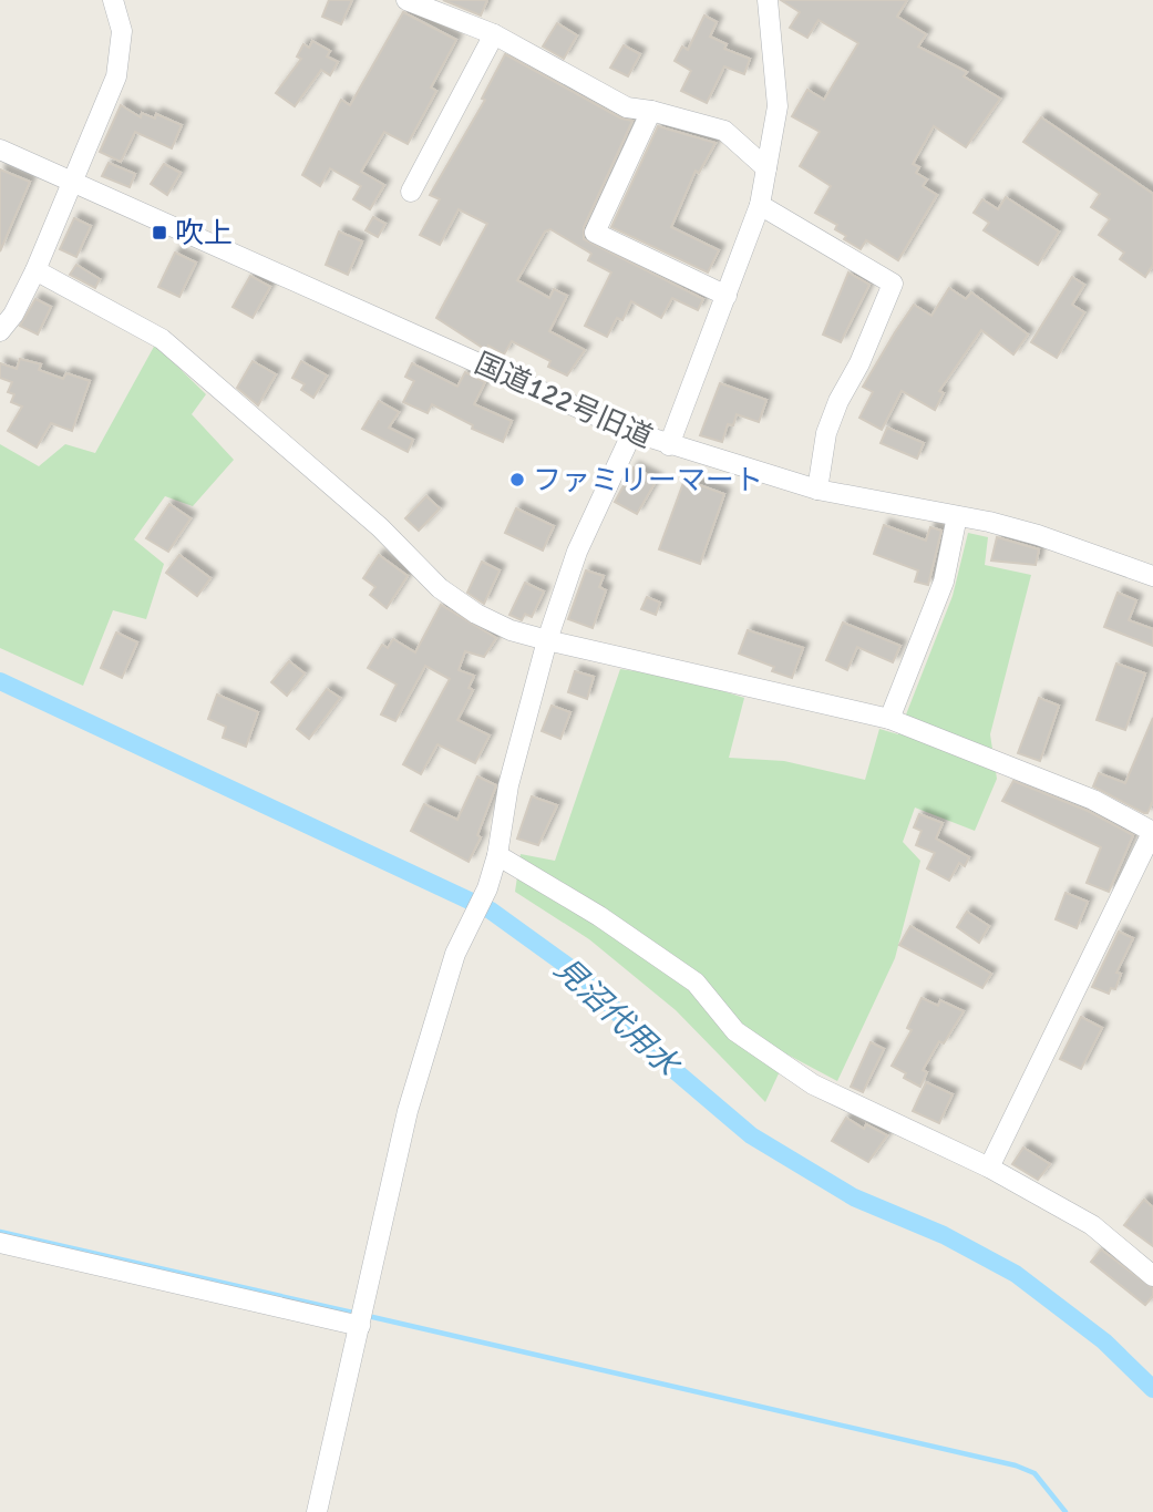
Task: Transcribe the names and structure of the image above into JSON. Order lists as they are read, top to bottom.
{
  "streets": {
    "street": ["国道122号旧道"]
  },
  "water": ["見沼代用水"],
  "places": {
    "transit": ["吹上"],
    "other": ["ファミリーマート"]
  }
}
